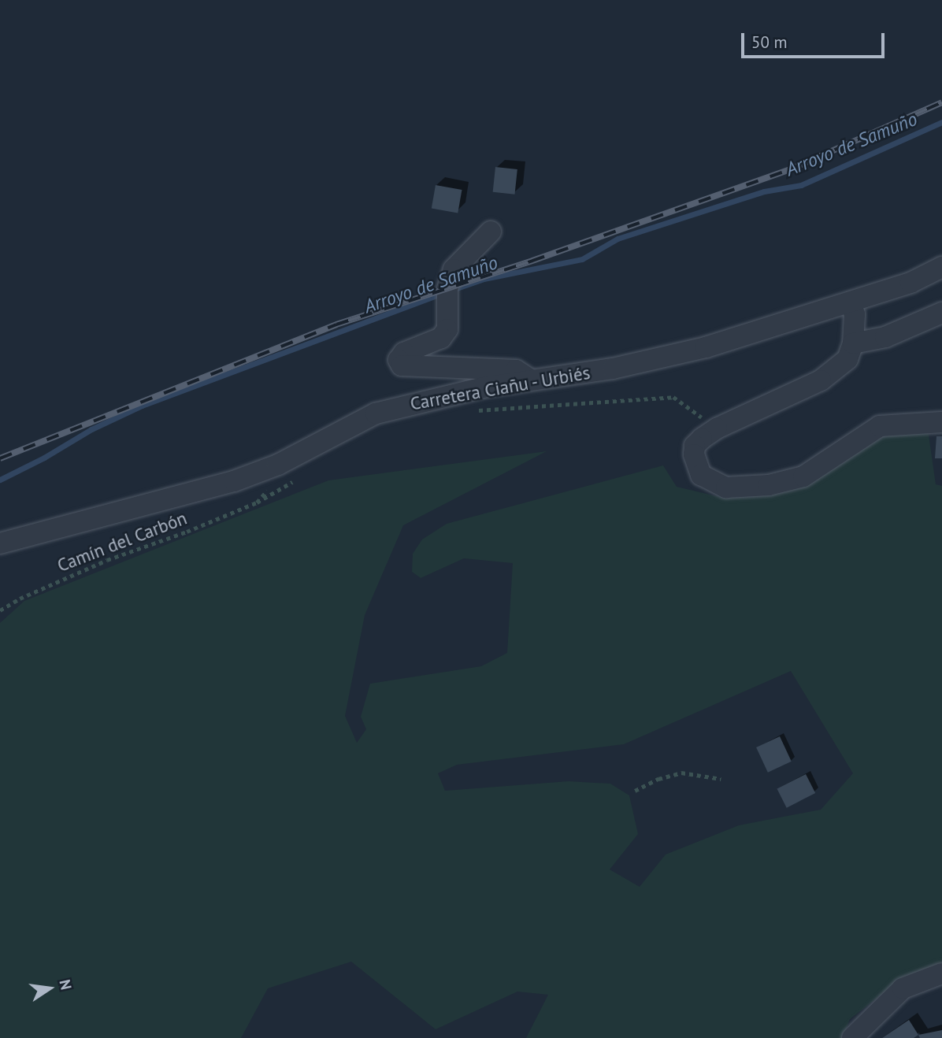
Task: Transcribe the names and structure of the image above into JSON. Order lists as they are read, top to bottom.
{
  "streets": {
    "street": ["Carretera Ciañu - Urbiés"],
    "path": ["Camín del Carbón"]
  },
  "crossings": [
    ["Carretera Ciañu - Urbiés", "Camín del Carbón"]
  ],
  "water": ["Arroyo de Samuño"],
  "scale_bar": "50 m",
  "north": "right"
}
